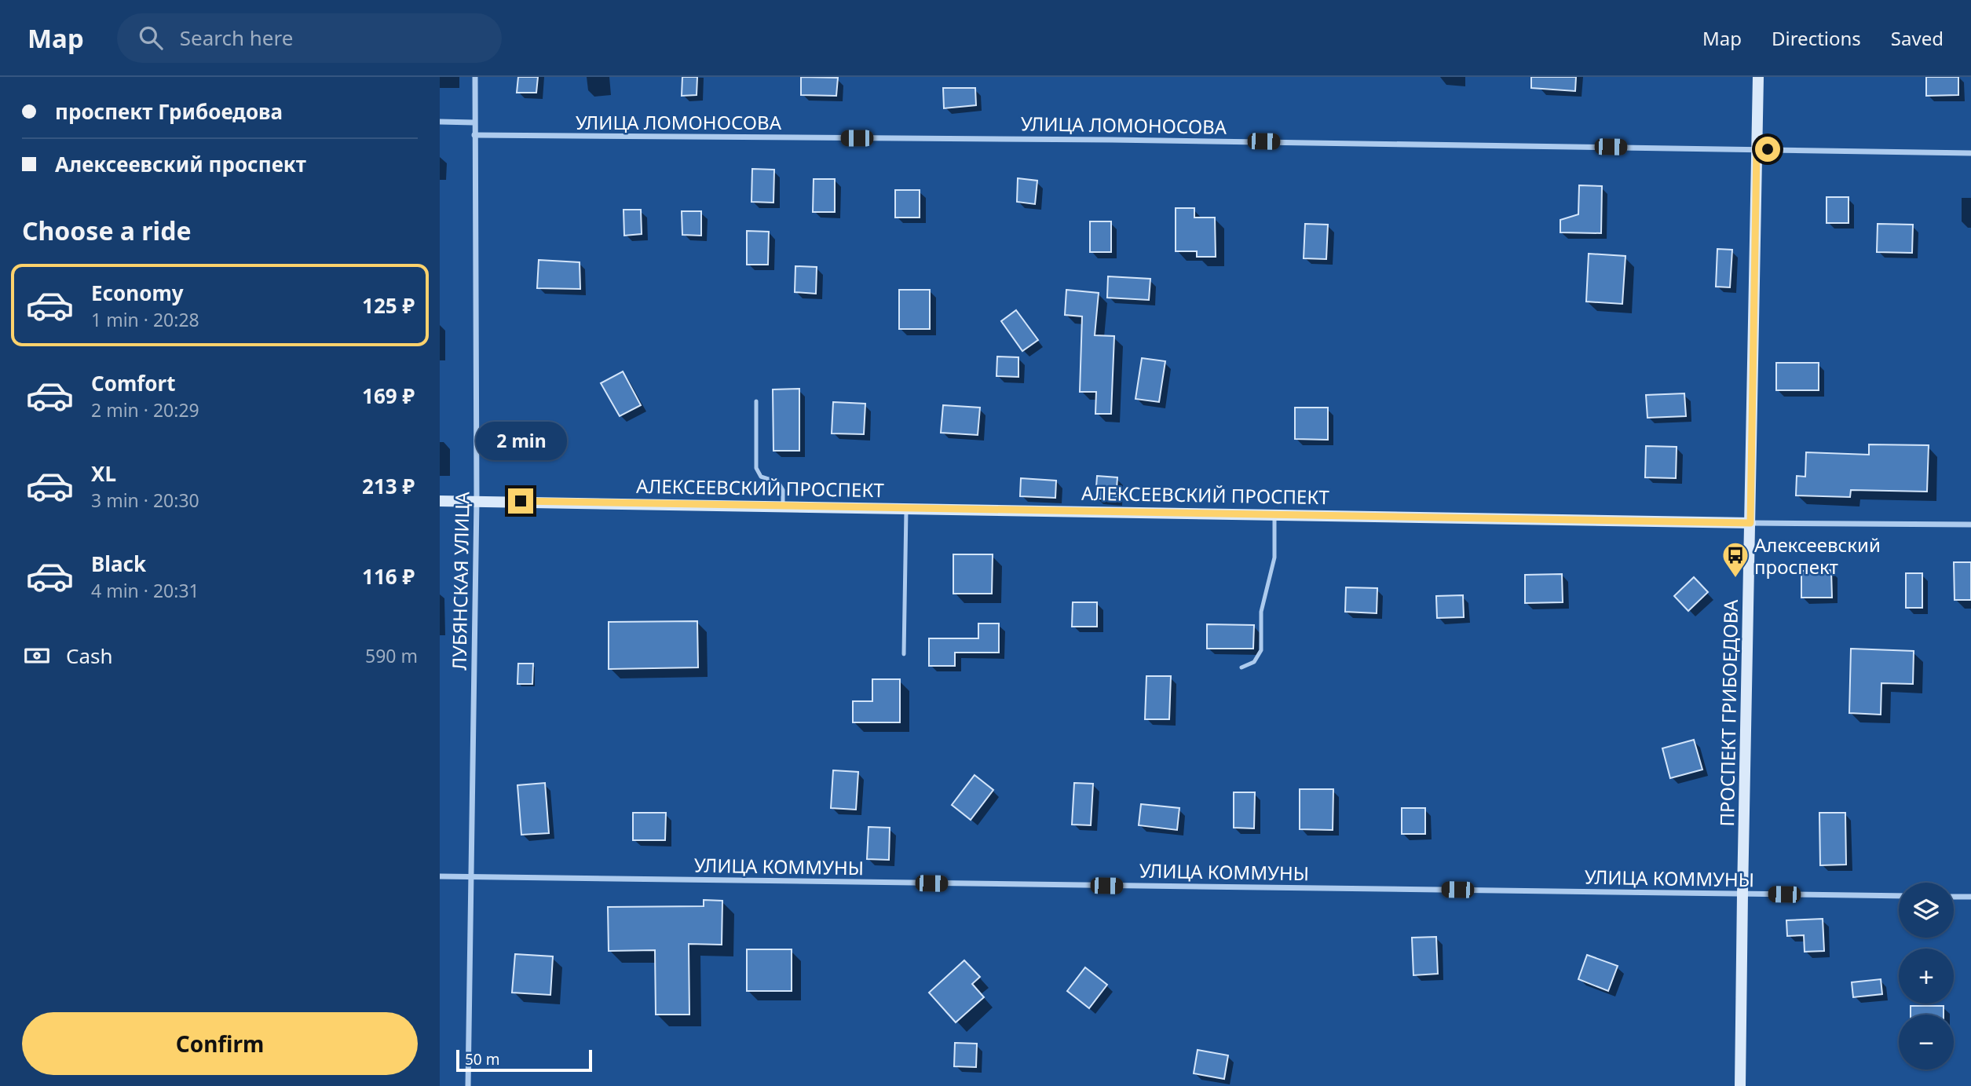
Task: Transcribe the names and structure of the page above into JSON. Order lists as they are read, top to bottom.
{
  "streets": {
    "street": [
      "УЛИЦА ЛОМОНОСОВА",
      "АЛЕКСЕЕВСКИЙ ПРОСПЕКТ",
      "ЛУБЯНСКАЯ УЛИЦА",
      "ПРОСПЕКТ ГРИБОЕДОВА",
      "УЛИЦА КОММУНЫ"
    ]
  },
  "crossings": [
    ["УЛИЦА ЛОМОНОСОВА", "ЛУБЯНСКАЯ УЛИЦА"],
    ["УЛИЦА ЛОМОНОСОВА", "ПРОСПЕКТ ГРИБОЕДОВА"],
    ["АЛЕКСЕЕВСКИЙ ПРОСПЕКТ", "ЛУБЯНСКАЯ УЛИЦА"],
    ["АЛЕКСЕЕВСКИЙ ПРОСПЕКТ", "ПРОСПЕКТ ГРИБОЕДОВА"],
    ["ЛУБЯНСКАЯ УЛИЦА", "УЛИЦА КОММУНЫ"],
    ["ПРОСПЕКТ ГРИБОЕДОВА", "УЛИЦА КОММУНЫ"]
  ],
  "places": {
    "bus stop": ["Алексеевский проспект"]
  },
  "scale_bar": "50 m",
  "page": {
    "header": "Map",
    "search": "Search here",
    "nav": ["Map", "Directions", "Saved"],
    "banner": ["проспект Грибоедова", "Алексеевский проспект"],
    "heading": "Choose a ride",
    "list": [
      {
        "name": "Economy",
        "note": "1 min · 20:28",
        "value": "125 ₽"
      },
      {
        "name": "Comfort",
        "note": "2 min · 20:29",
        "value": "169 ₽"
      },
      {
        "name": "XL",
        "note": "3 min · 20:30",
        "value": "213 ₽"
      },
      {
        "name": "Black",
        "note": "4 min · 20:31",
        "value": "116 ₽"
      }
    ],
    "bubble": "2 min",
    "pay": ["Cash", "590 m"],
    "map_buttons": ["+", "−"],
    "buttons": "Confirm",
    "scale": "50 m"
  }
}
